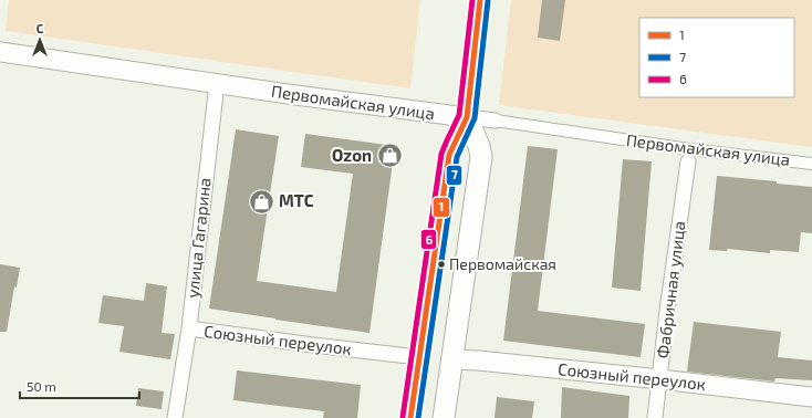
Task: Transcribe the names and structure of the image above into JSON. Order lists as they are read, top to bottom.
{
  "streets": {
    "street": [
      "Первомайская улица",
      "улица Гагарина",
      "Фабричная улица",
      "Союзный переулок"
    ]
  },
  "crossings": [
    ["Первомайская улица", "улица Гагарина"],
    ["улица Гагарина", "Союзный переулок"],
    ["Фабричная улица", "Союзный переулок"]
  ],
  "places": {
    "shop": ["Ozon", "МТС"],
    "other": ["Первомайская"]
  },
  "lines": ["transit line 1", "transit line 6", "transit line 7"],
  "legend": ["1", "7", "6"],
  "scale_bar": "50 m",
  "north": "top"
}
